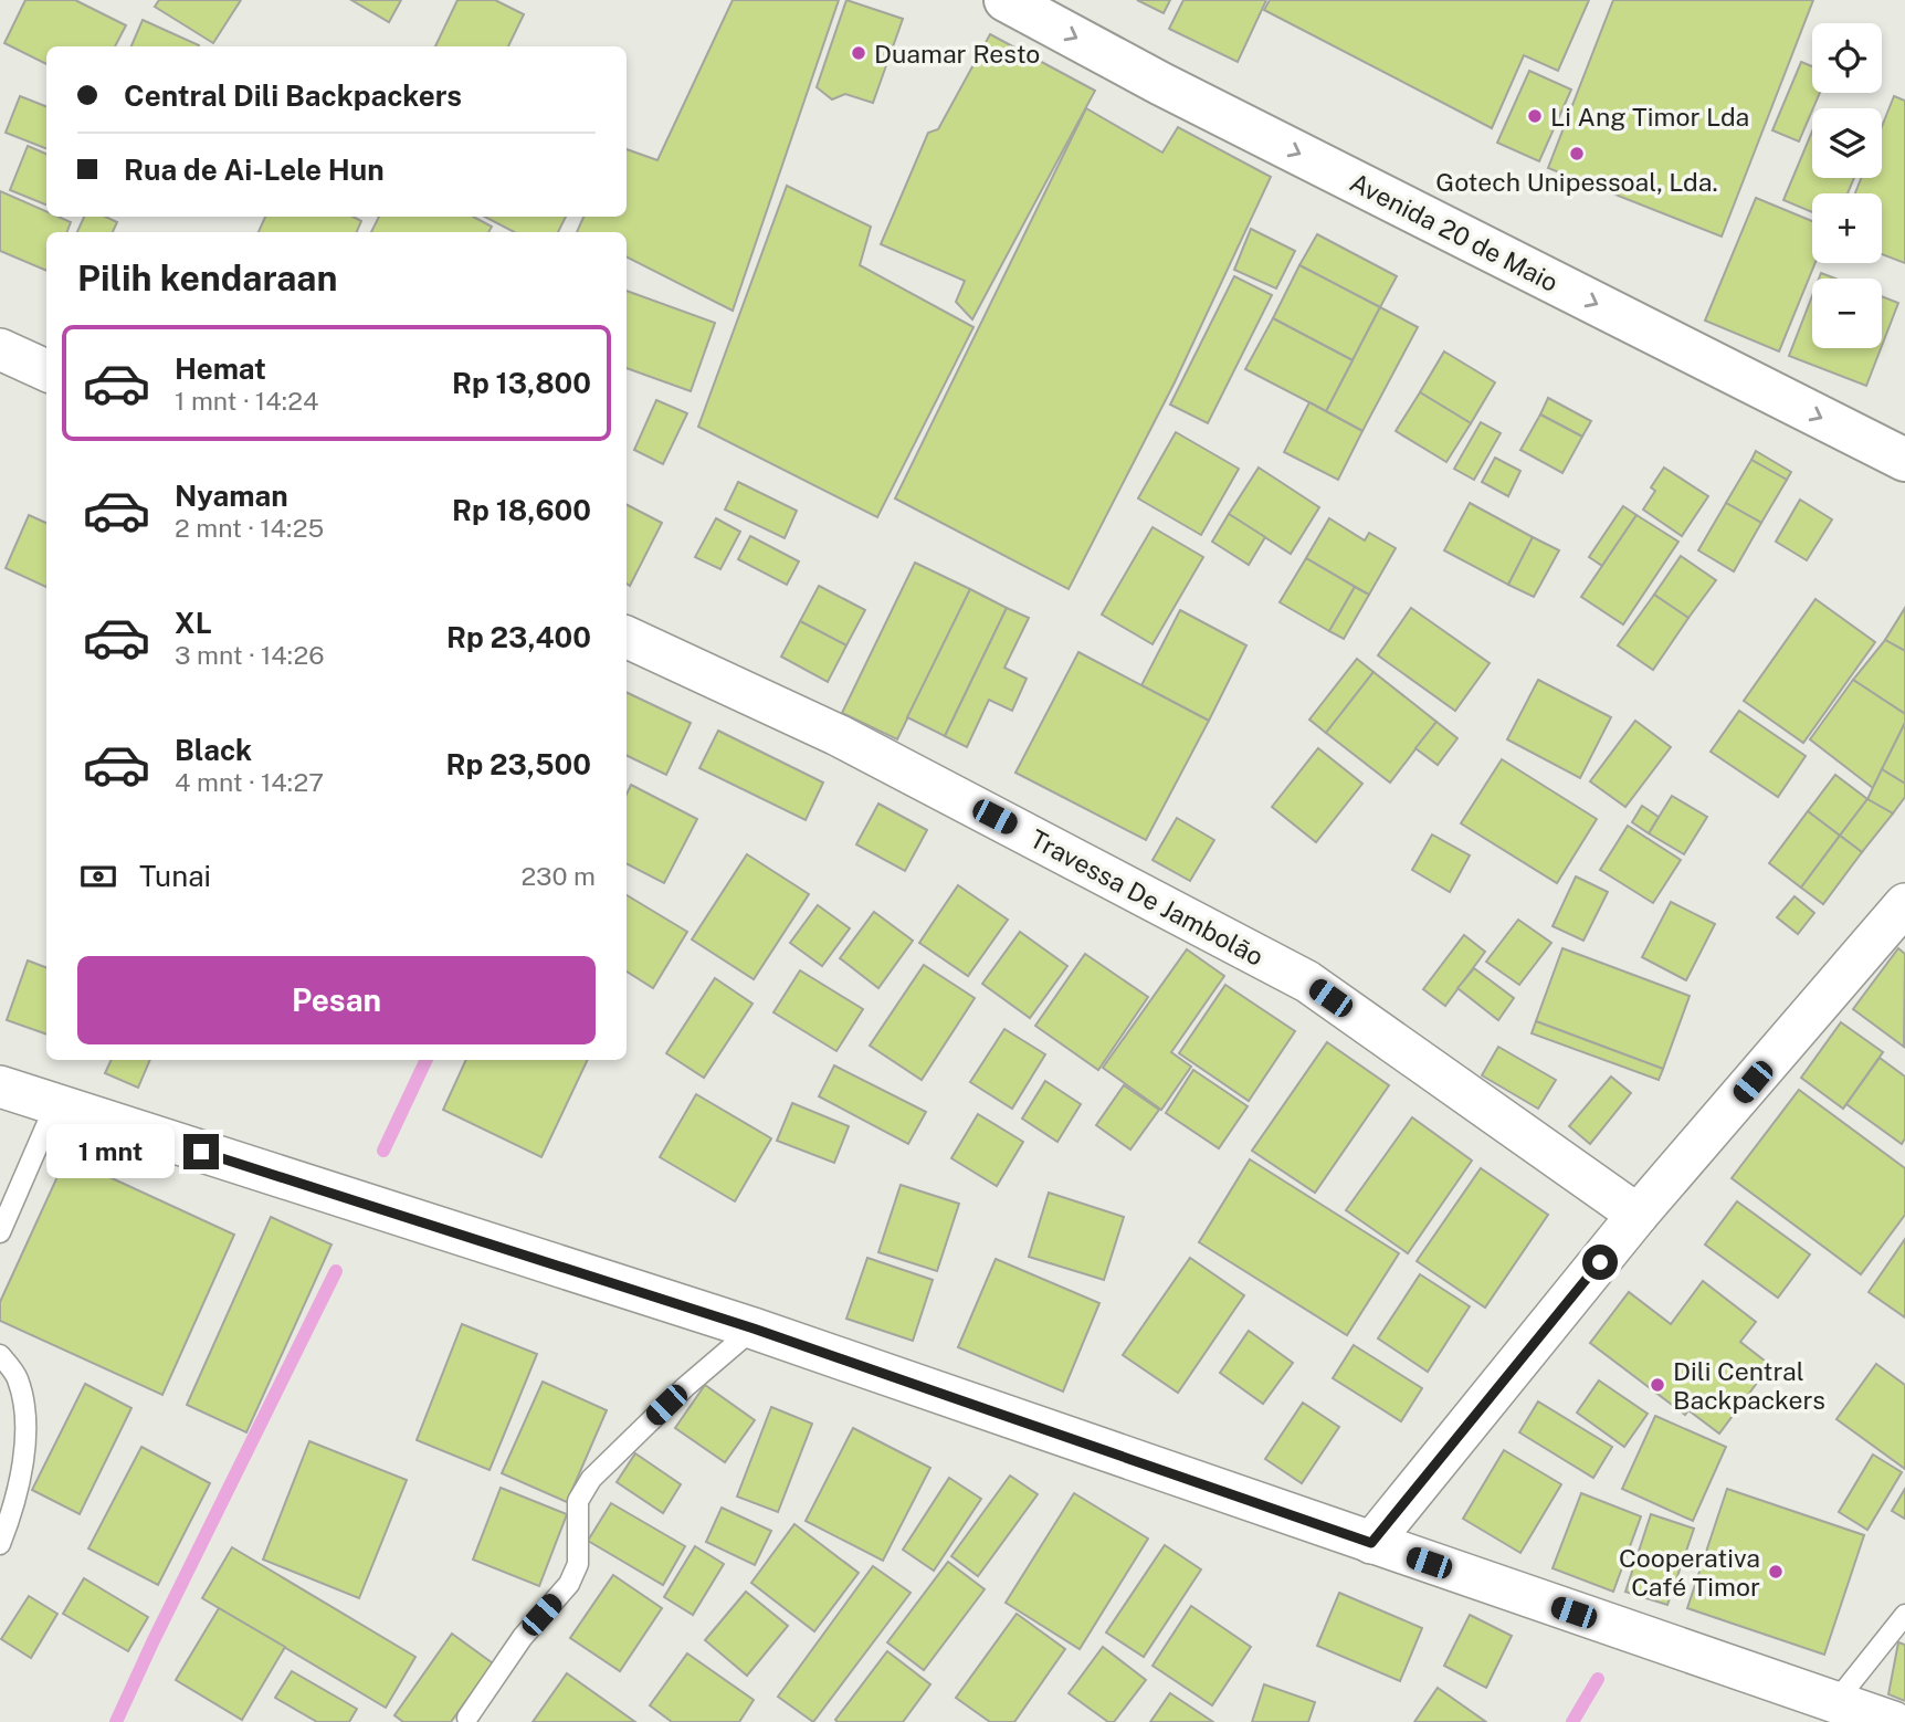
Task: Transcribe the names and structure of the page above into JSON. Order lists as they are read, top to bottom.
{
  "streets": {
    "main road": ["Avenida 20 de Maio"],
    "street": ["Travessa De Jambolão"]
  },
  "one_way": ["Avenida 20 de Maio"],
  "places": [
    "Duamar Resto",
    "Li Ang Timor Lda",
    "Gotech Unipessoal, Lda.",
    "Dili Central Backpackers",
    "Cooperativa Café Timor"
  ],
  "page": {
    "map_buttons": ["+", "−"],
    "banner": ["Central Dili Backpackers", "Rua de Ai-Lele Hun"],
    "heading": "Pilih kendaraan",
    "list": [
      {
        "name": "Hemat",
        "note": "1 mnt · 14:24",
        "value": "Rp 13,800"
      },
      {
        "name": "Nyaman",
        "note": "2 mnt · 14:25",
        "value": "Rp 18,600"
      },
      {
        "name": "XL",
        "note": "3 mnt · 14:26",
        "value": "Rp 23,400"
      },
      {
        "name": "Black",
        "note": "4 mnt · 14:27",
        "value": "Rp 23,500"
      }
    ],
    "pay": ["Tunai", "230 m"],
    "buttons": "Pesan",
    "bubble": "1 mnt"
  }
}
